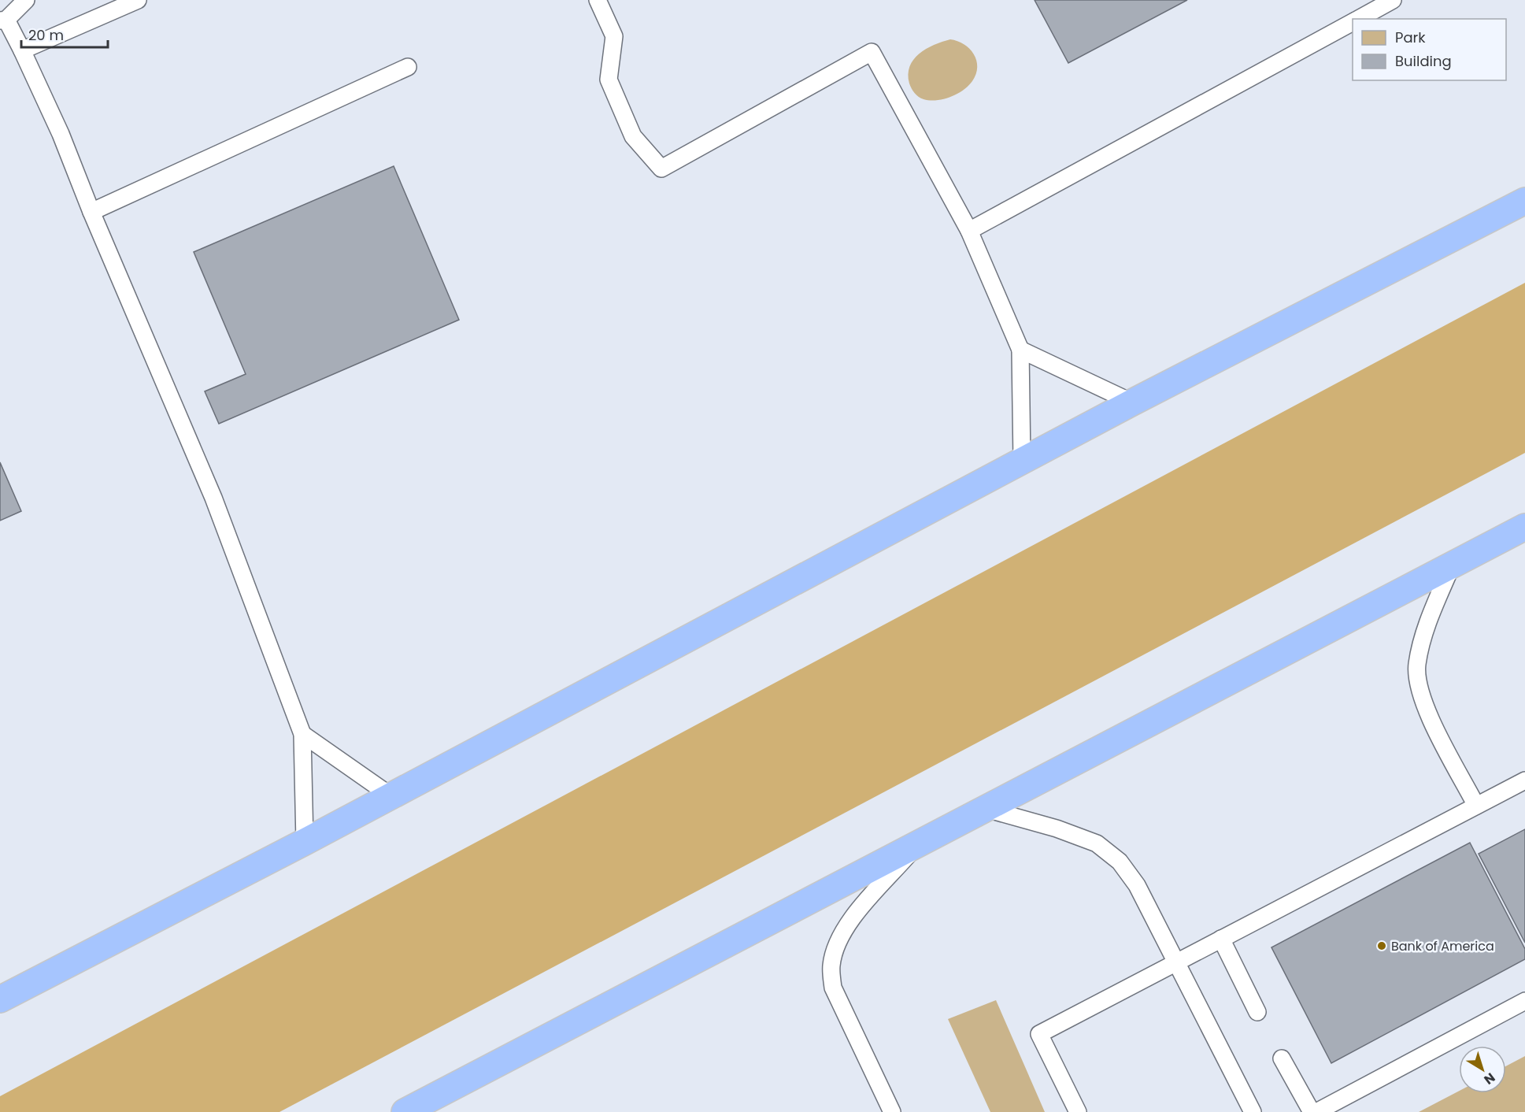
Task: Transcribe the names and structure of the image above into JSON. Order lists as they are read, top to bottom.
{
  "places": ["Bank of America"],
  "legend": ["Park", "Building"],
  "scale_bar": "20 m",
  "north": "bottom right"
}
